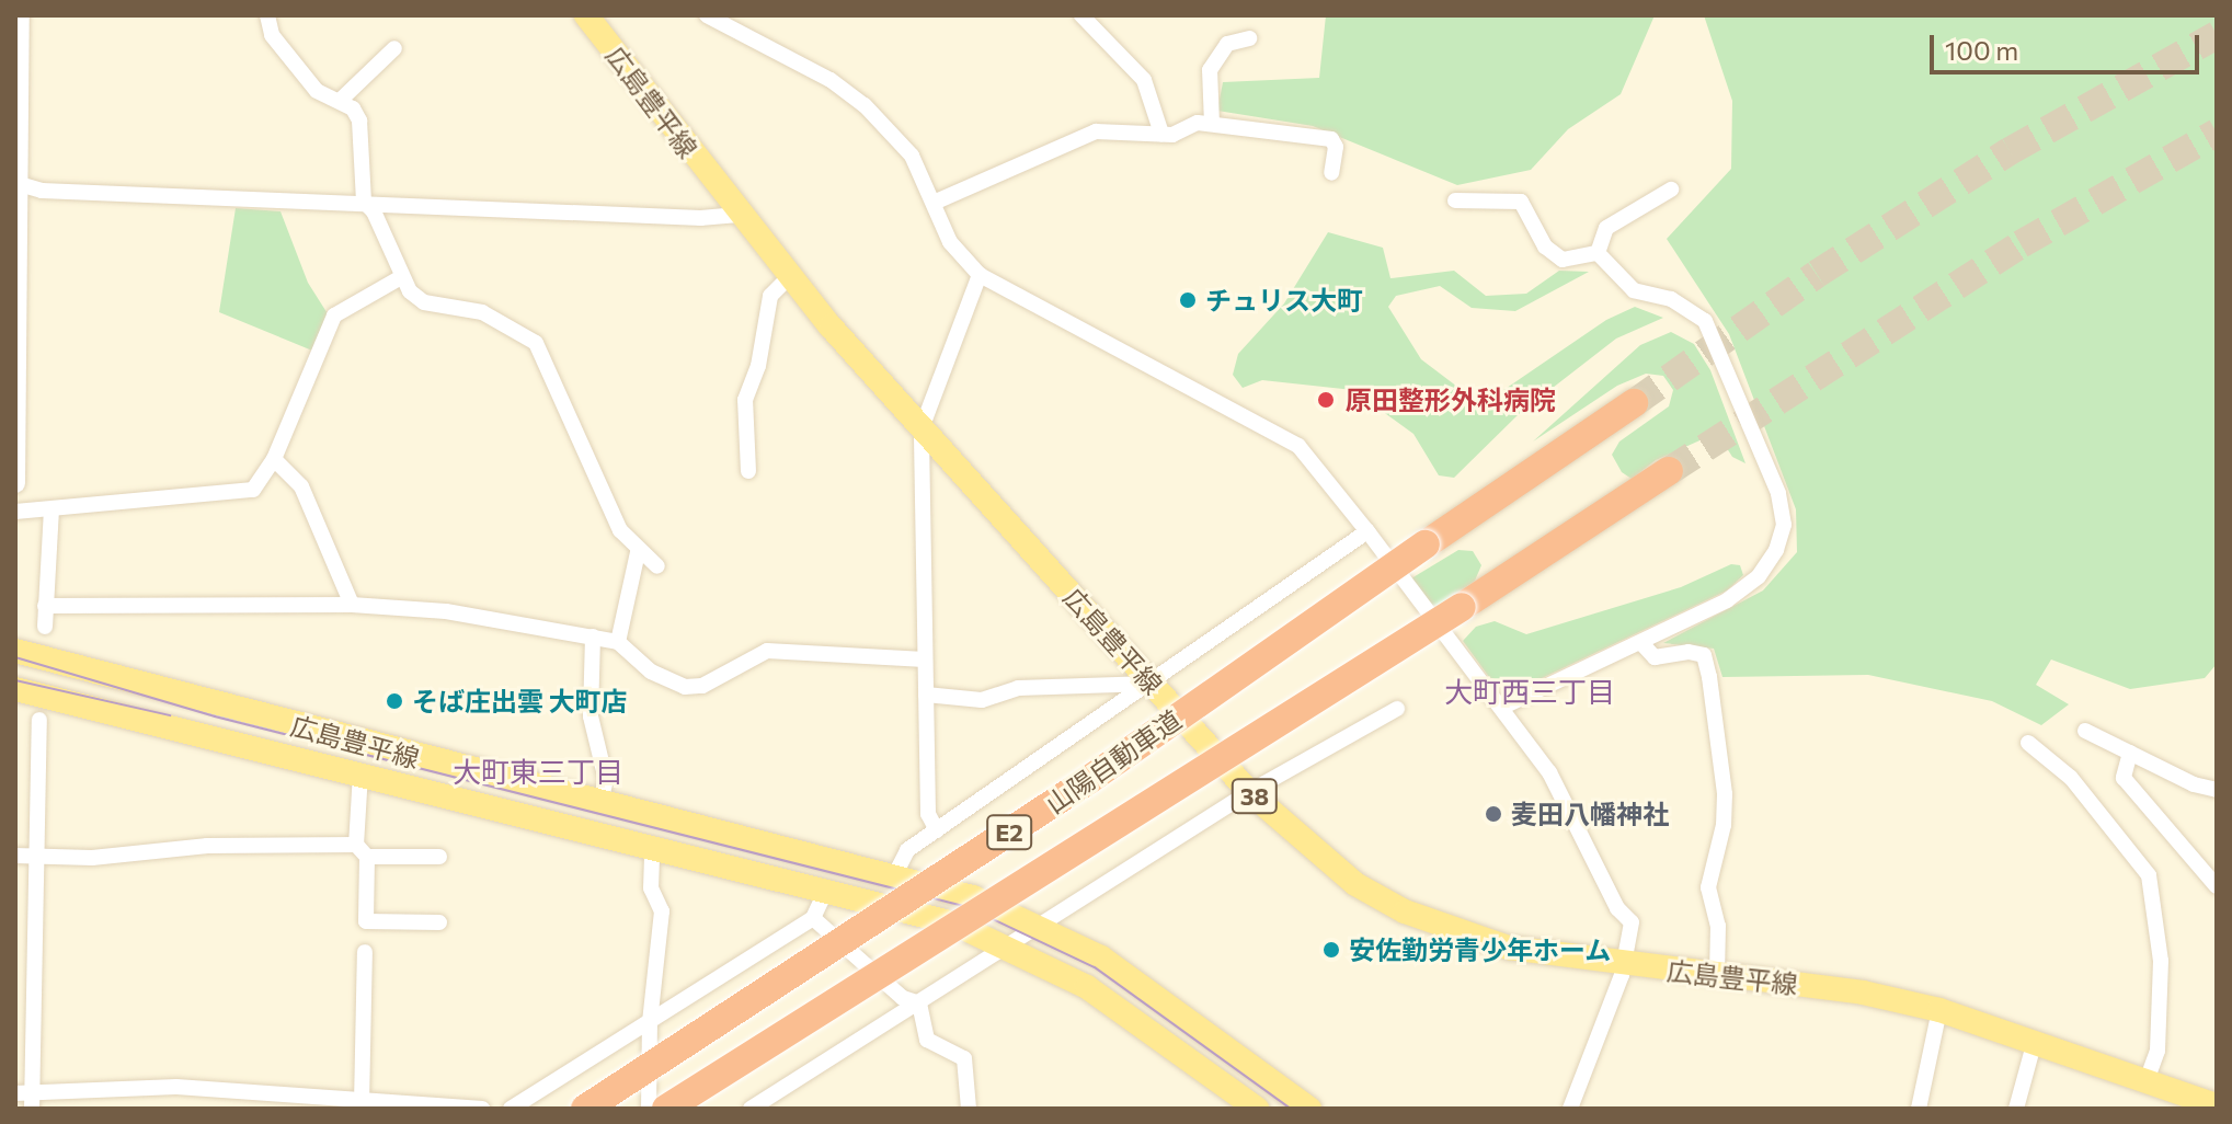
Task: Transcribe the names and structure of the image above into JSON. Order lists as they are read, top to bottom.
{
  "streets": {
    "highway": ["山陽自動車道", "E2"],
    "main road": ["広島豊平線", "38"]
  },
  "districts": ["大町西三丁目", "大町東三丁目"],
  "places": [
    "チュリス大町",
    "原田整形外科病院",
    "そば庄出雲 大町店",
    "麦田八幡神社",
    "安佐勤労青少年ホーム"
  ],
  "scale_bar": "100 m"
}
